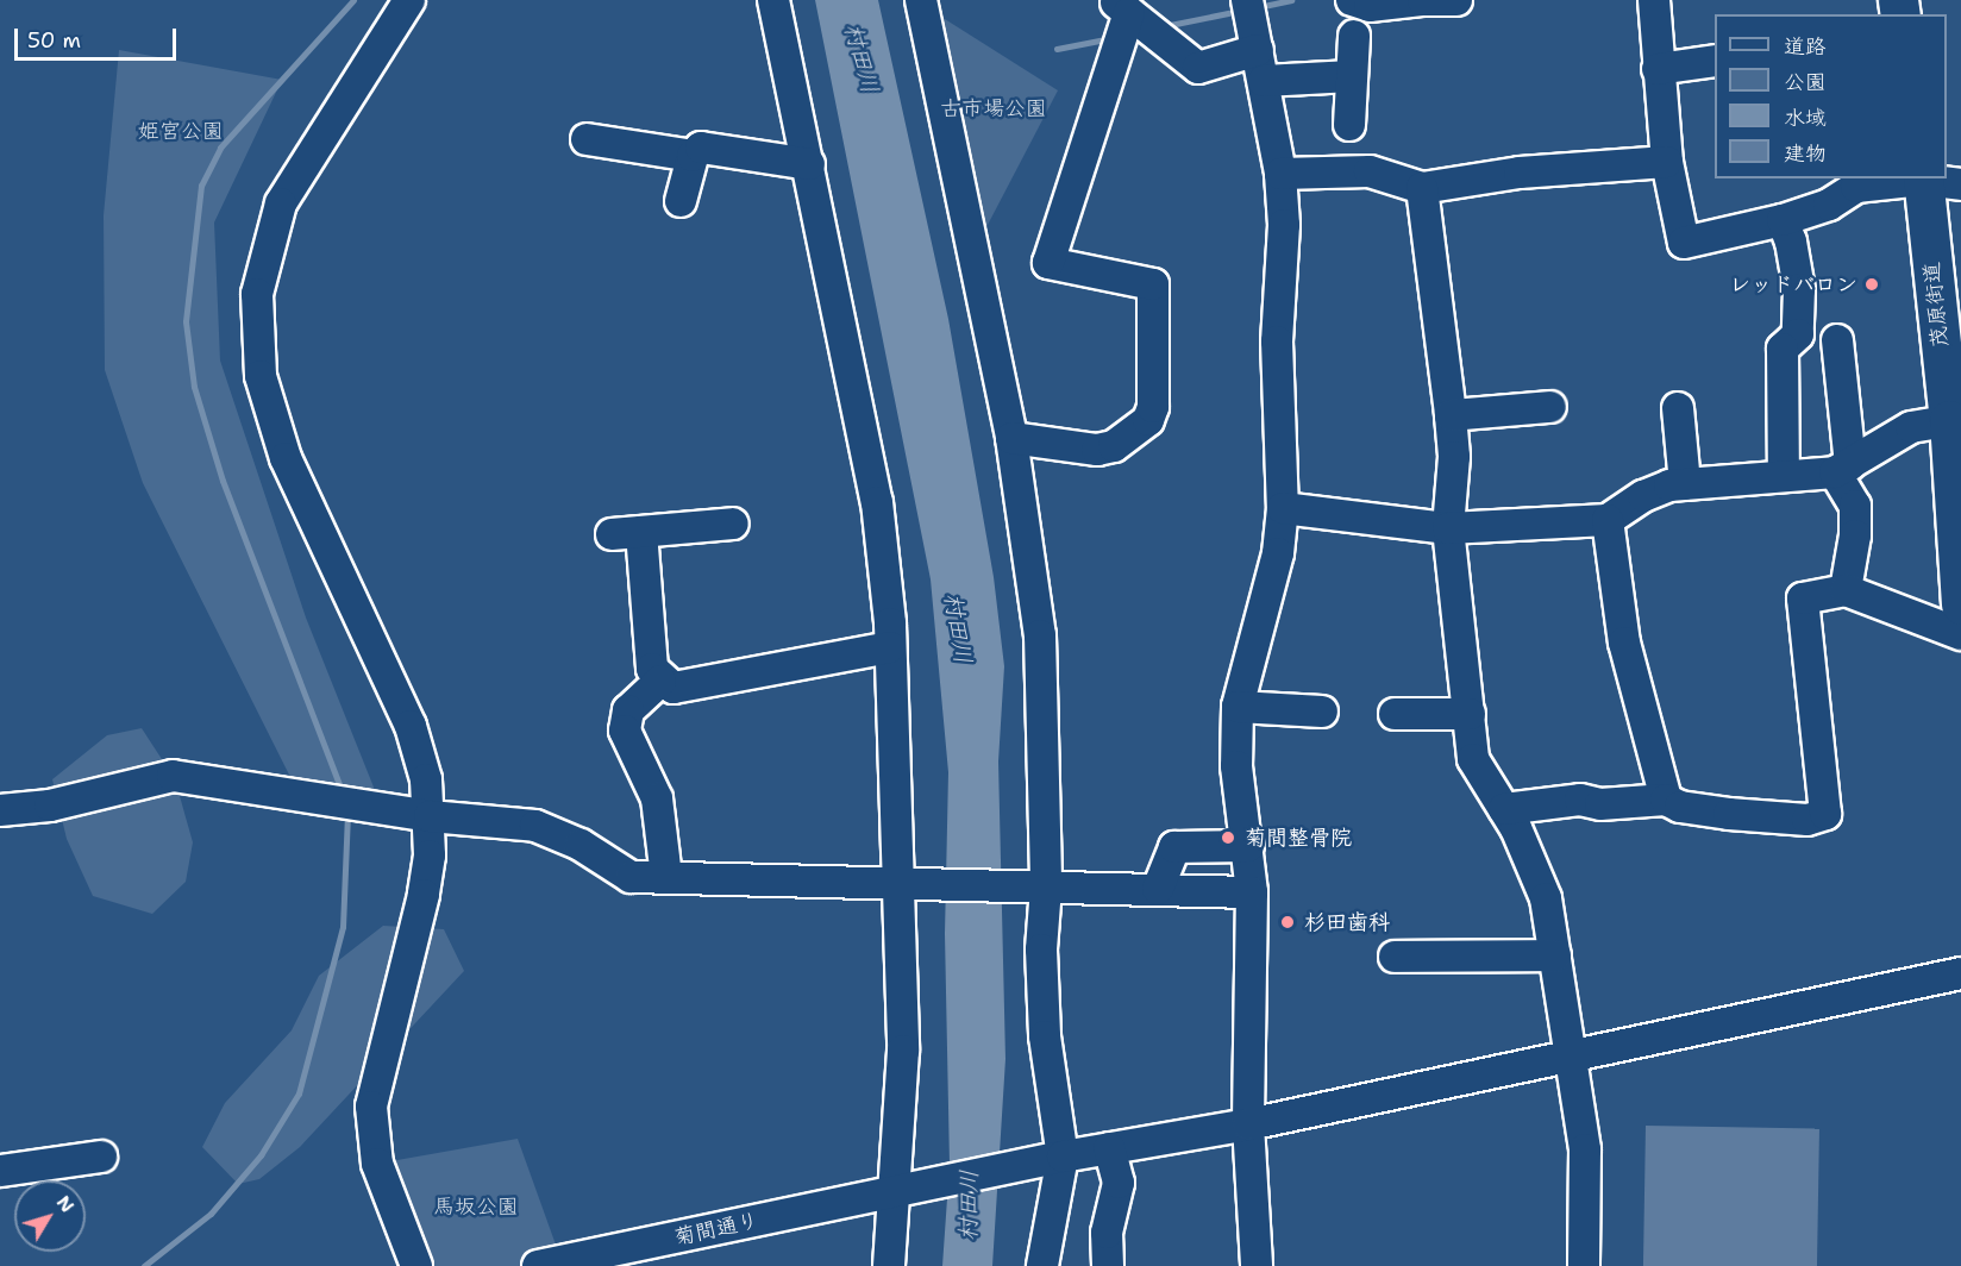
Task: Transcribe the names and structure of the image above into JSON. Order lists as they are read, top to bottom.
{
  "streets": {
    "main road": ["茂原街道"],
    "street": ["菊間通り"]
  },
  "water": ["村田川"],
  "parks": ["古市場公園", "姫宮公園", "馬坂公園"],
  "places": ["レッドバロン", "菊間整骨院", "杉田歯科"],
  "legend": [
    "道路",
    "公園",
    "水域",
    "建物"
  ],
  "scale_bar": "50 m",
  "north": "top right"
}
